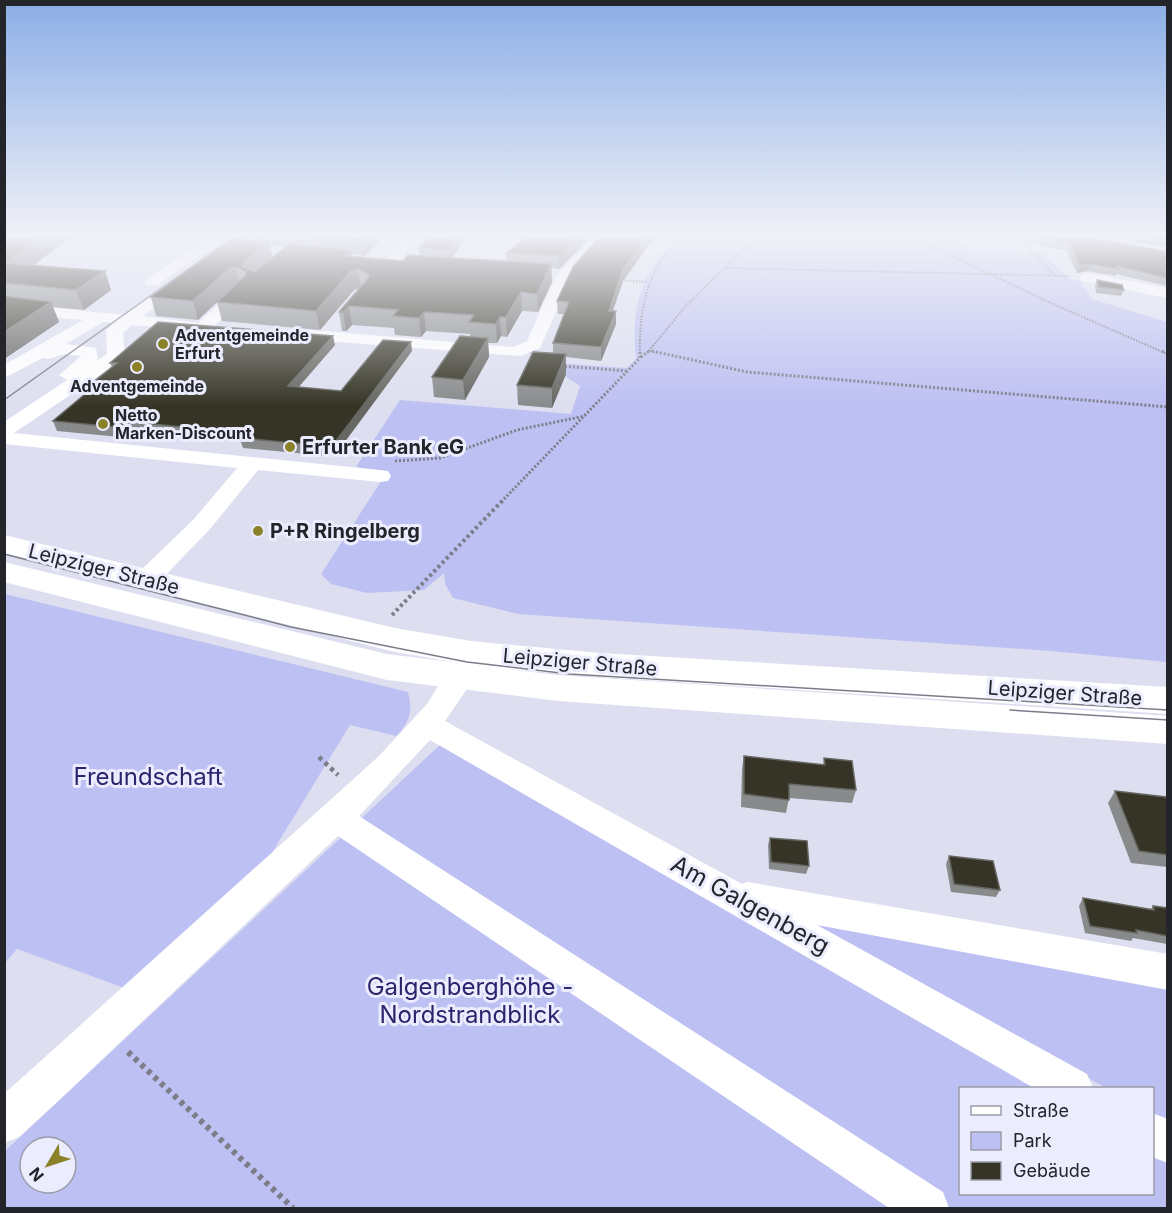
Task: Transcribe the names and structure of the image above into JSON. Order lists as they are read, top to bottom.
{
  "streets": {
    "main road": ["Leipziger Straße"],
    "street": ["Am Galgenberg"]
  },
  "parks": ["Freundschaft", "Galgenberghöhe - Nordstrandblick"],
  "places": [
    "Adventgemeinde Erfurt",
    "Adventgemeinde",
    "Netto Marken-Discount",
    "Erfurter Bank eG",
    "P+R Ringelberg"
  ],
  "legend": ["Straße", "Park", "Gebäude"],
  "north": "bottom left"
}
